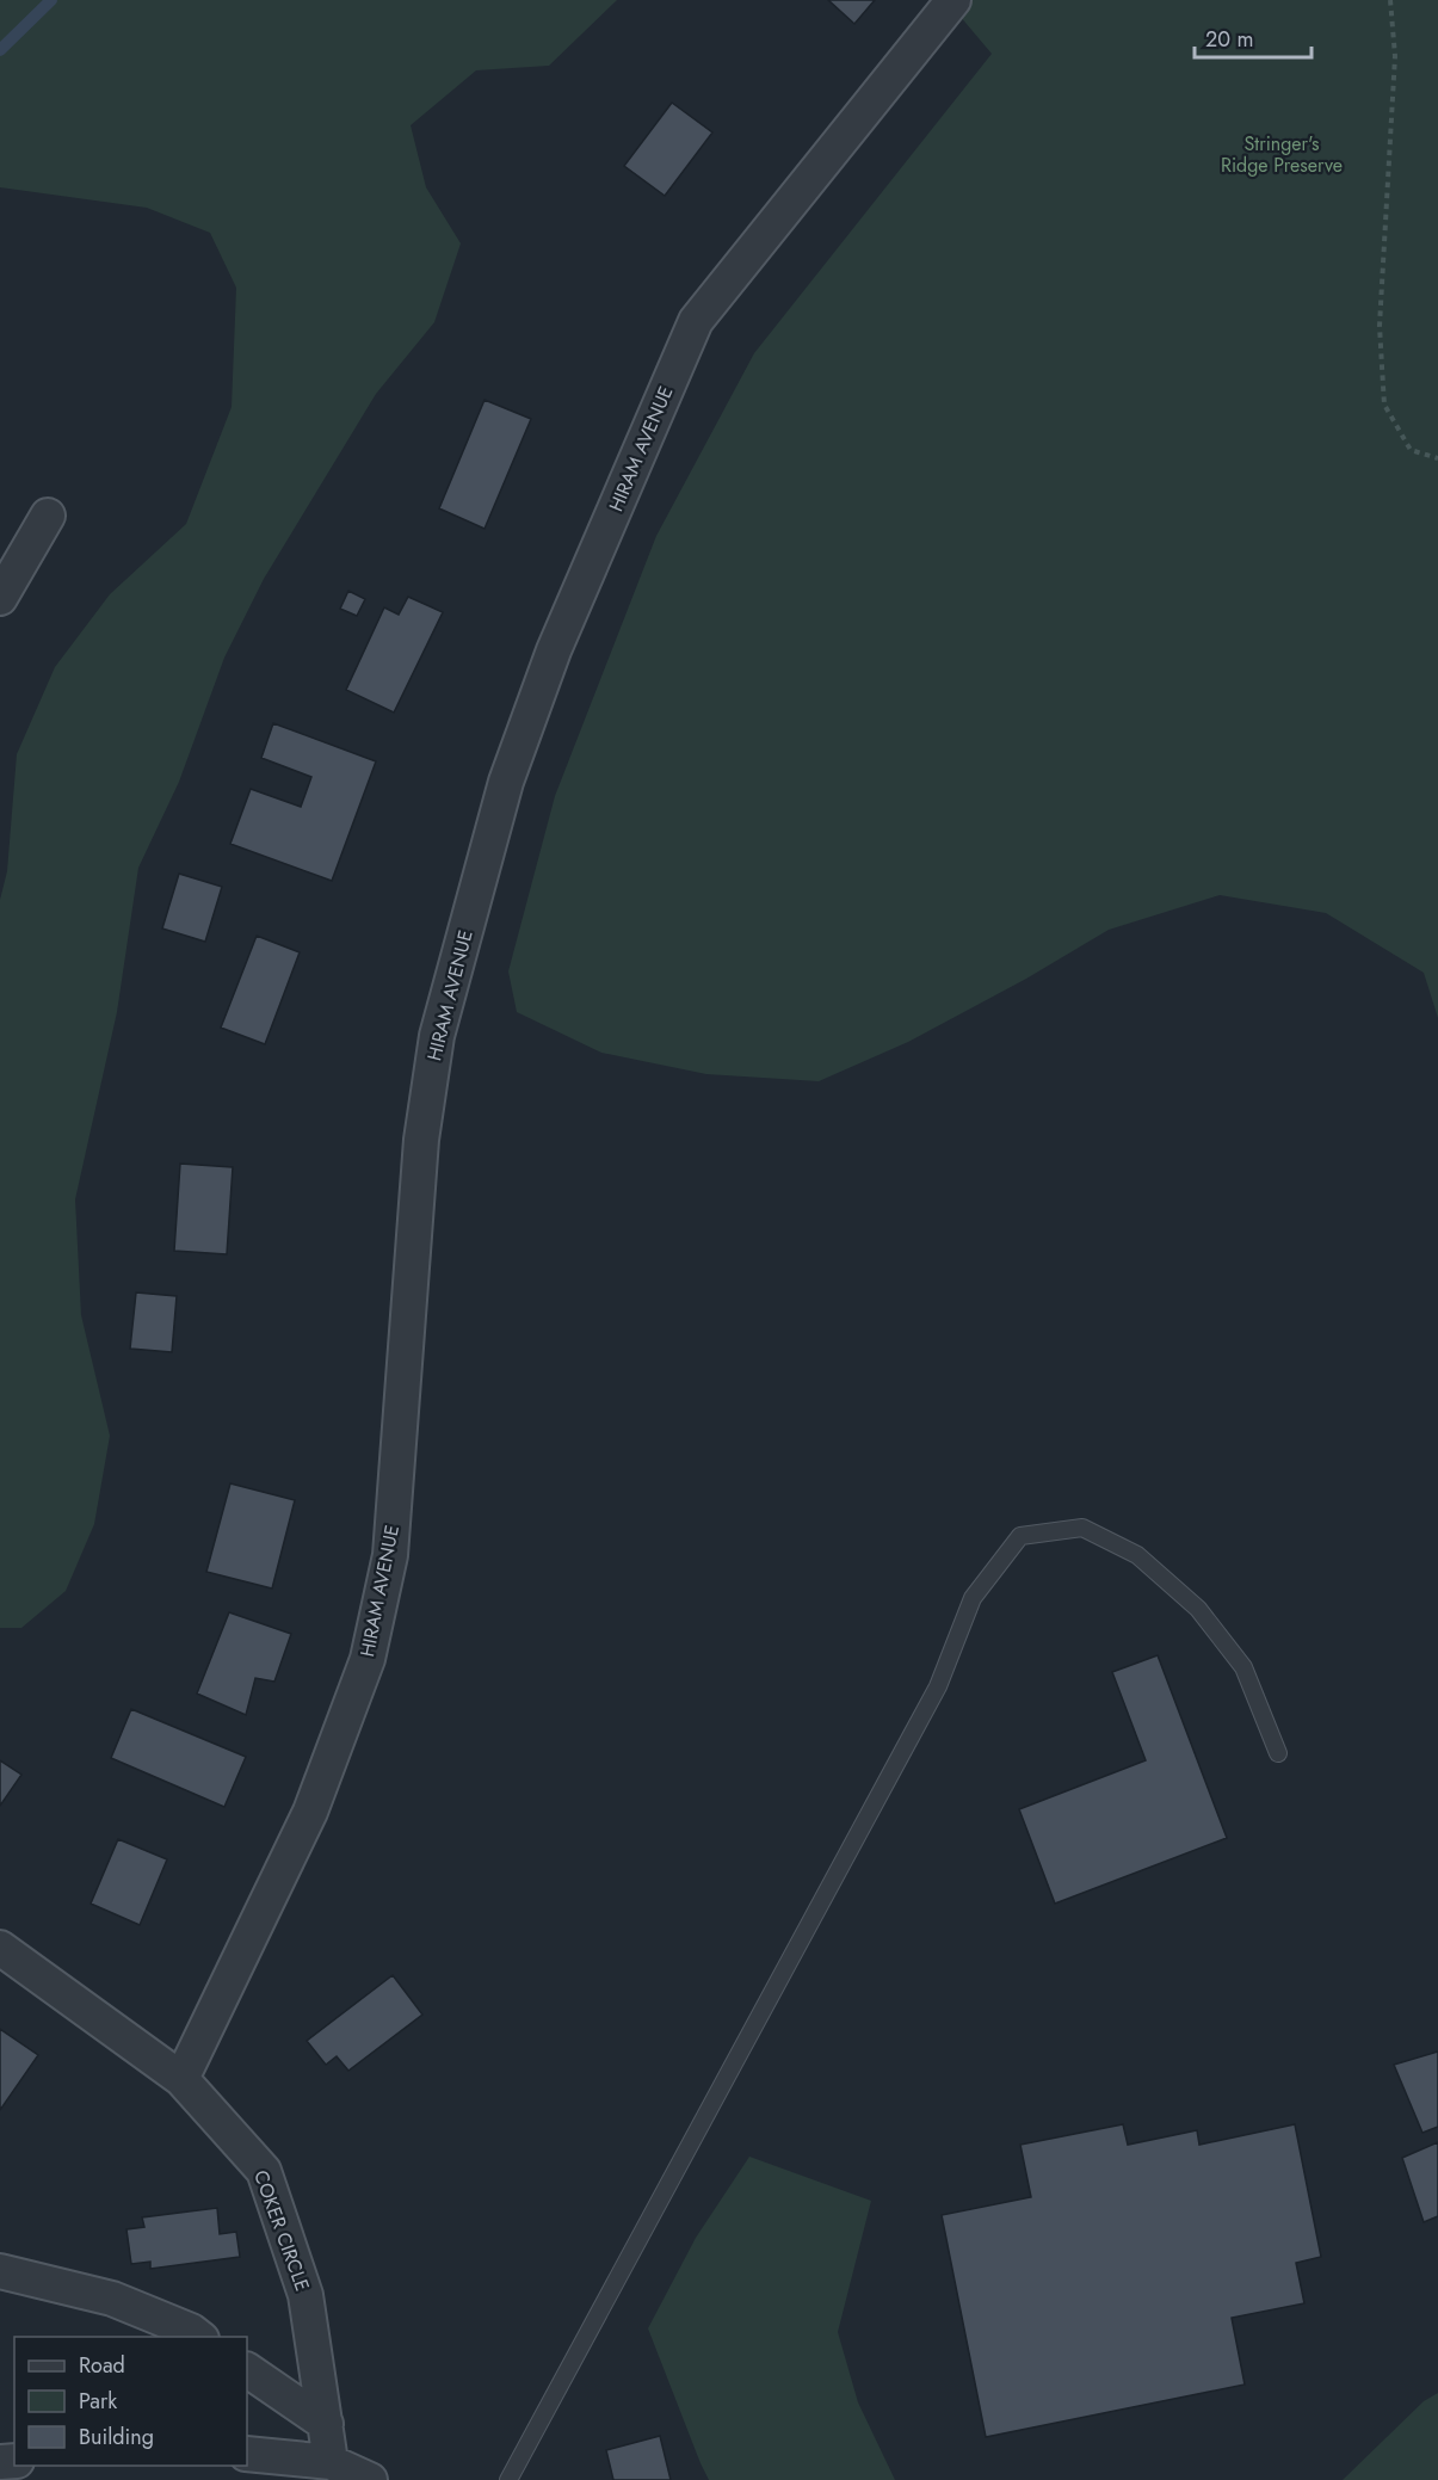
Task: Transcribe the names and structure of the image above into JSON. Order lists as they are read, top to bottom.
{
  "streets": {
    "street": ["HIRAM AVENUE", "COKER CIRCLE"]
  },
  "crossings": [
    ["HIRAM AVENUE", "COKER CIRCLE"]
  ],
  "parks": ["Stringer's Ridge Preserve"],
  "legend": ["Road", "Park", "Building"],
  "scale_bar": "20 m"
}
